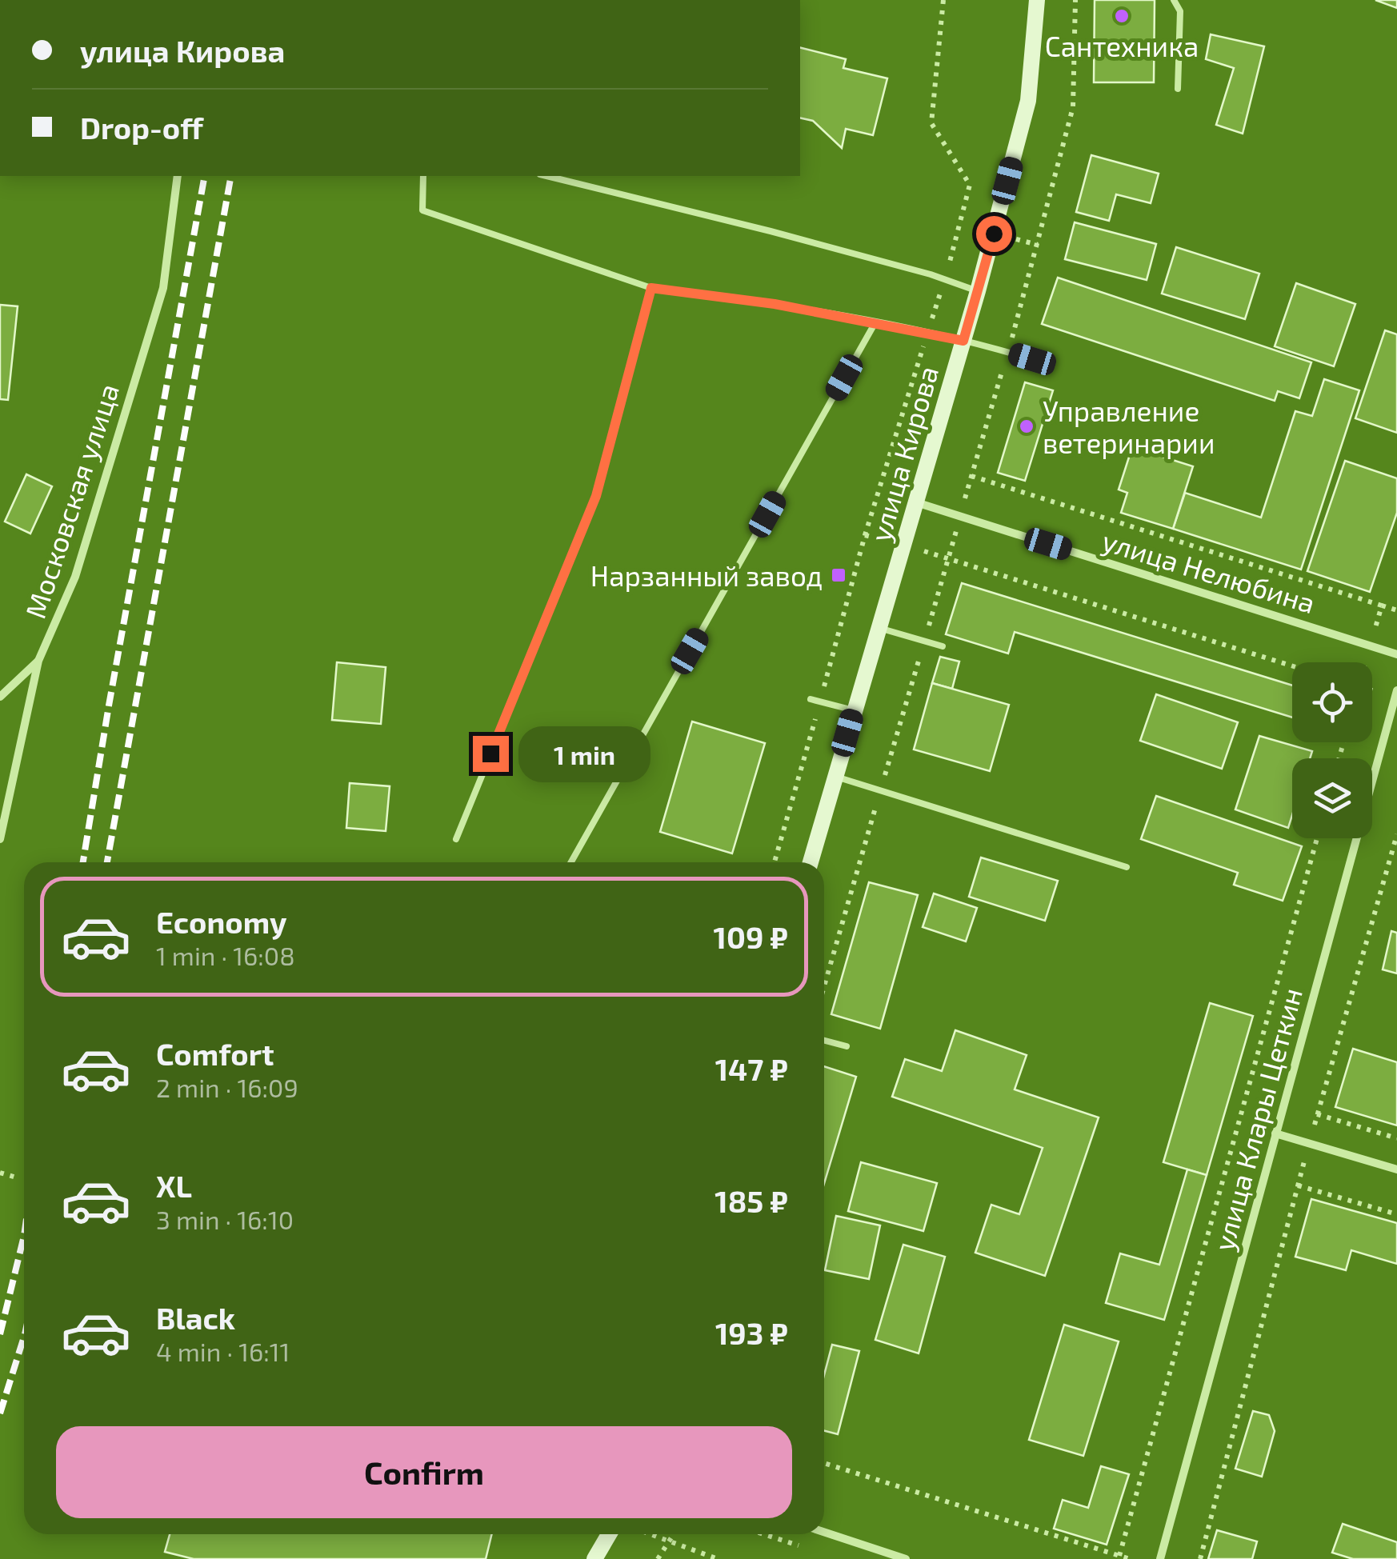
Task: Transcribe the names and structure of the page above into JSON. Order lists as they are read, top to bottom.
{
  "streets": {
    "street": [
      "улица Кирова",
      "Московская улица",
      "улица Нелюбина",
      "улица Клары Цеткин"
    ]
  },
  "crossings": [
    ["улица Кирова", "улица Нелюбина"]
  ],
  "places": {
    "other": ["Сантехника", "Управление ветеринарии"],
    "transit": ["Нарзанный завод"]
  },
  "page": {
    "banner": ["улица Кирова", "Drop-off"],
    "bubble": "1 min",
    "list": [
      {
        "name": "Economy",
        "note": "1 min · 16:08",
        "value": "109 ₽"
      },
      {
        "name": "Comfort",
        "note": "2 min · 16:09",
        "value": "147 ₽"
      },
      {
        "name": "XL",
        "note": "3 min · 16:10",
        "value": "185 ₽"
      },
      {
        "name": "Black",
        "note": "4 min · 16:11",
        "value": "193 ₽"
      }
    ],
    "buttons": "Confirm"
  }
}
